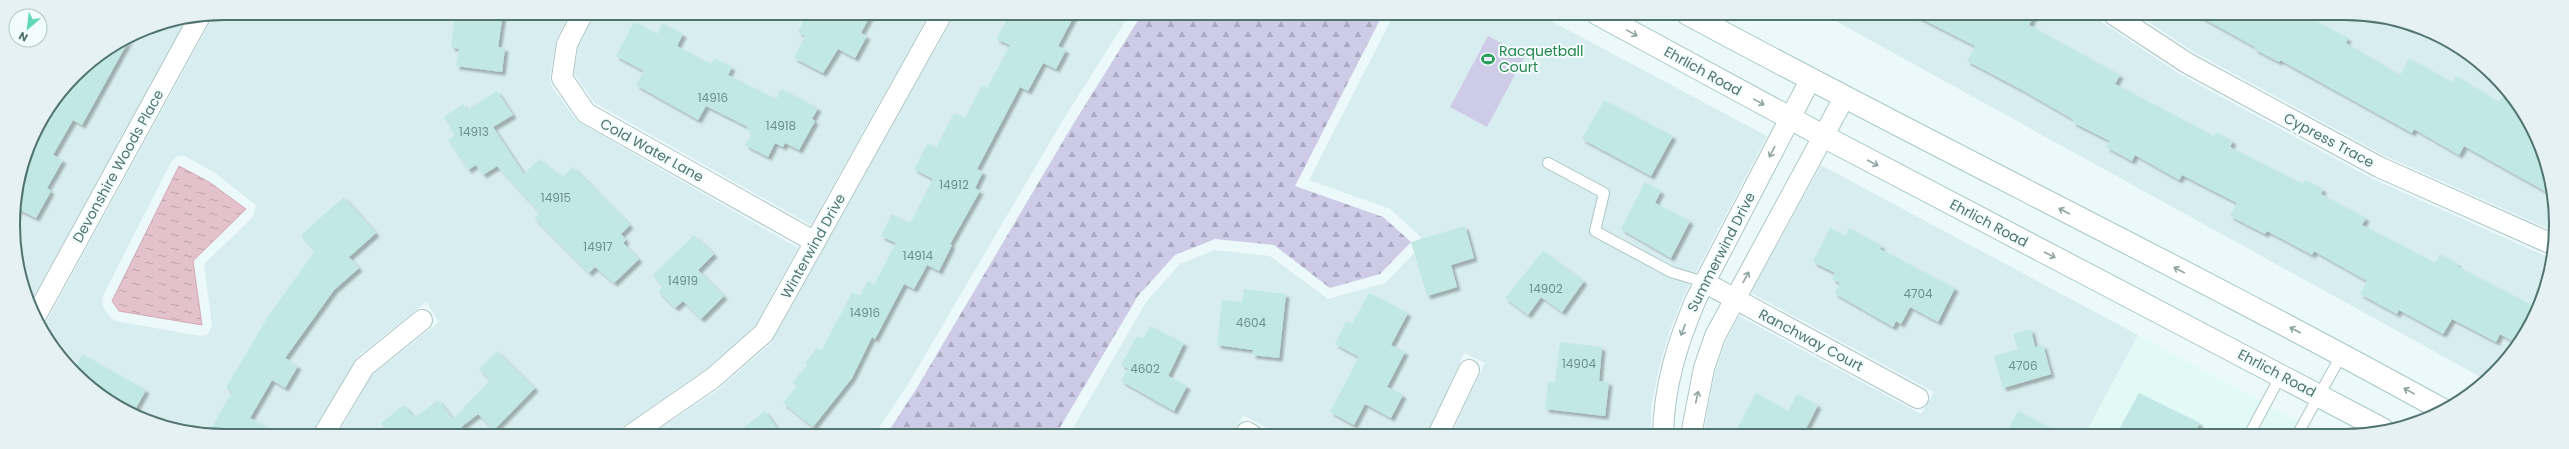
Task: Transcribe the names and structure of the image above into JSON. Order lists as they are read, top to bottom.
{
  "streets": {
    "main road": ["Ehrlich Road"],
    "street": [
      "Cypress Trace",
      "Cold Water Lane",
      "Devonshire Woods Place",
      "Winterwind Drive",
      "Summerwind Drive",
      "Ranchway Court"
    ]
  },
  "crossings": [
    ["Ehrlich Road", "Summerwind Drive"],
    ["Cold Water Lane", "Winterwind Drive"],
    ["Summerwind Drive", "Ranchway Court"]
  ],
  "places": {
    "sports": ["Racquetball Court"]
  },
  "house_numbers": [
    "14916",
    "14918",
    "14913",
    "14912",
    "14915",
    "14917",
    "14914",
    "14919",
    "14902",
    "4704",
    "14916",
    "4604",
    "14904",
    "4706",
    "4602"
  ],
  "north": "bottom left"
}
